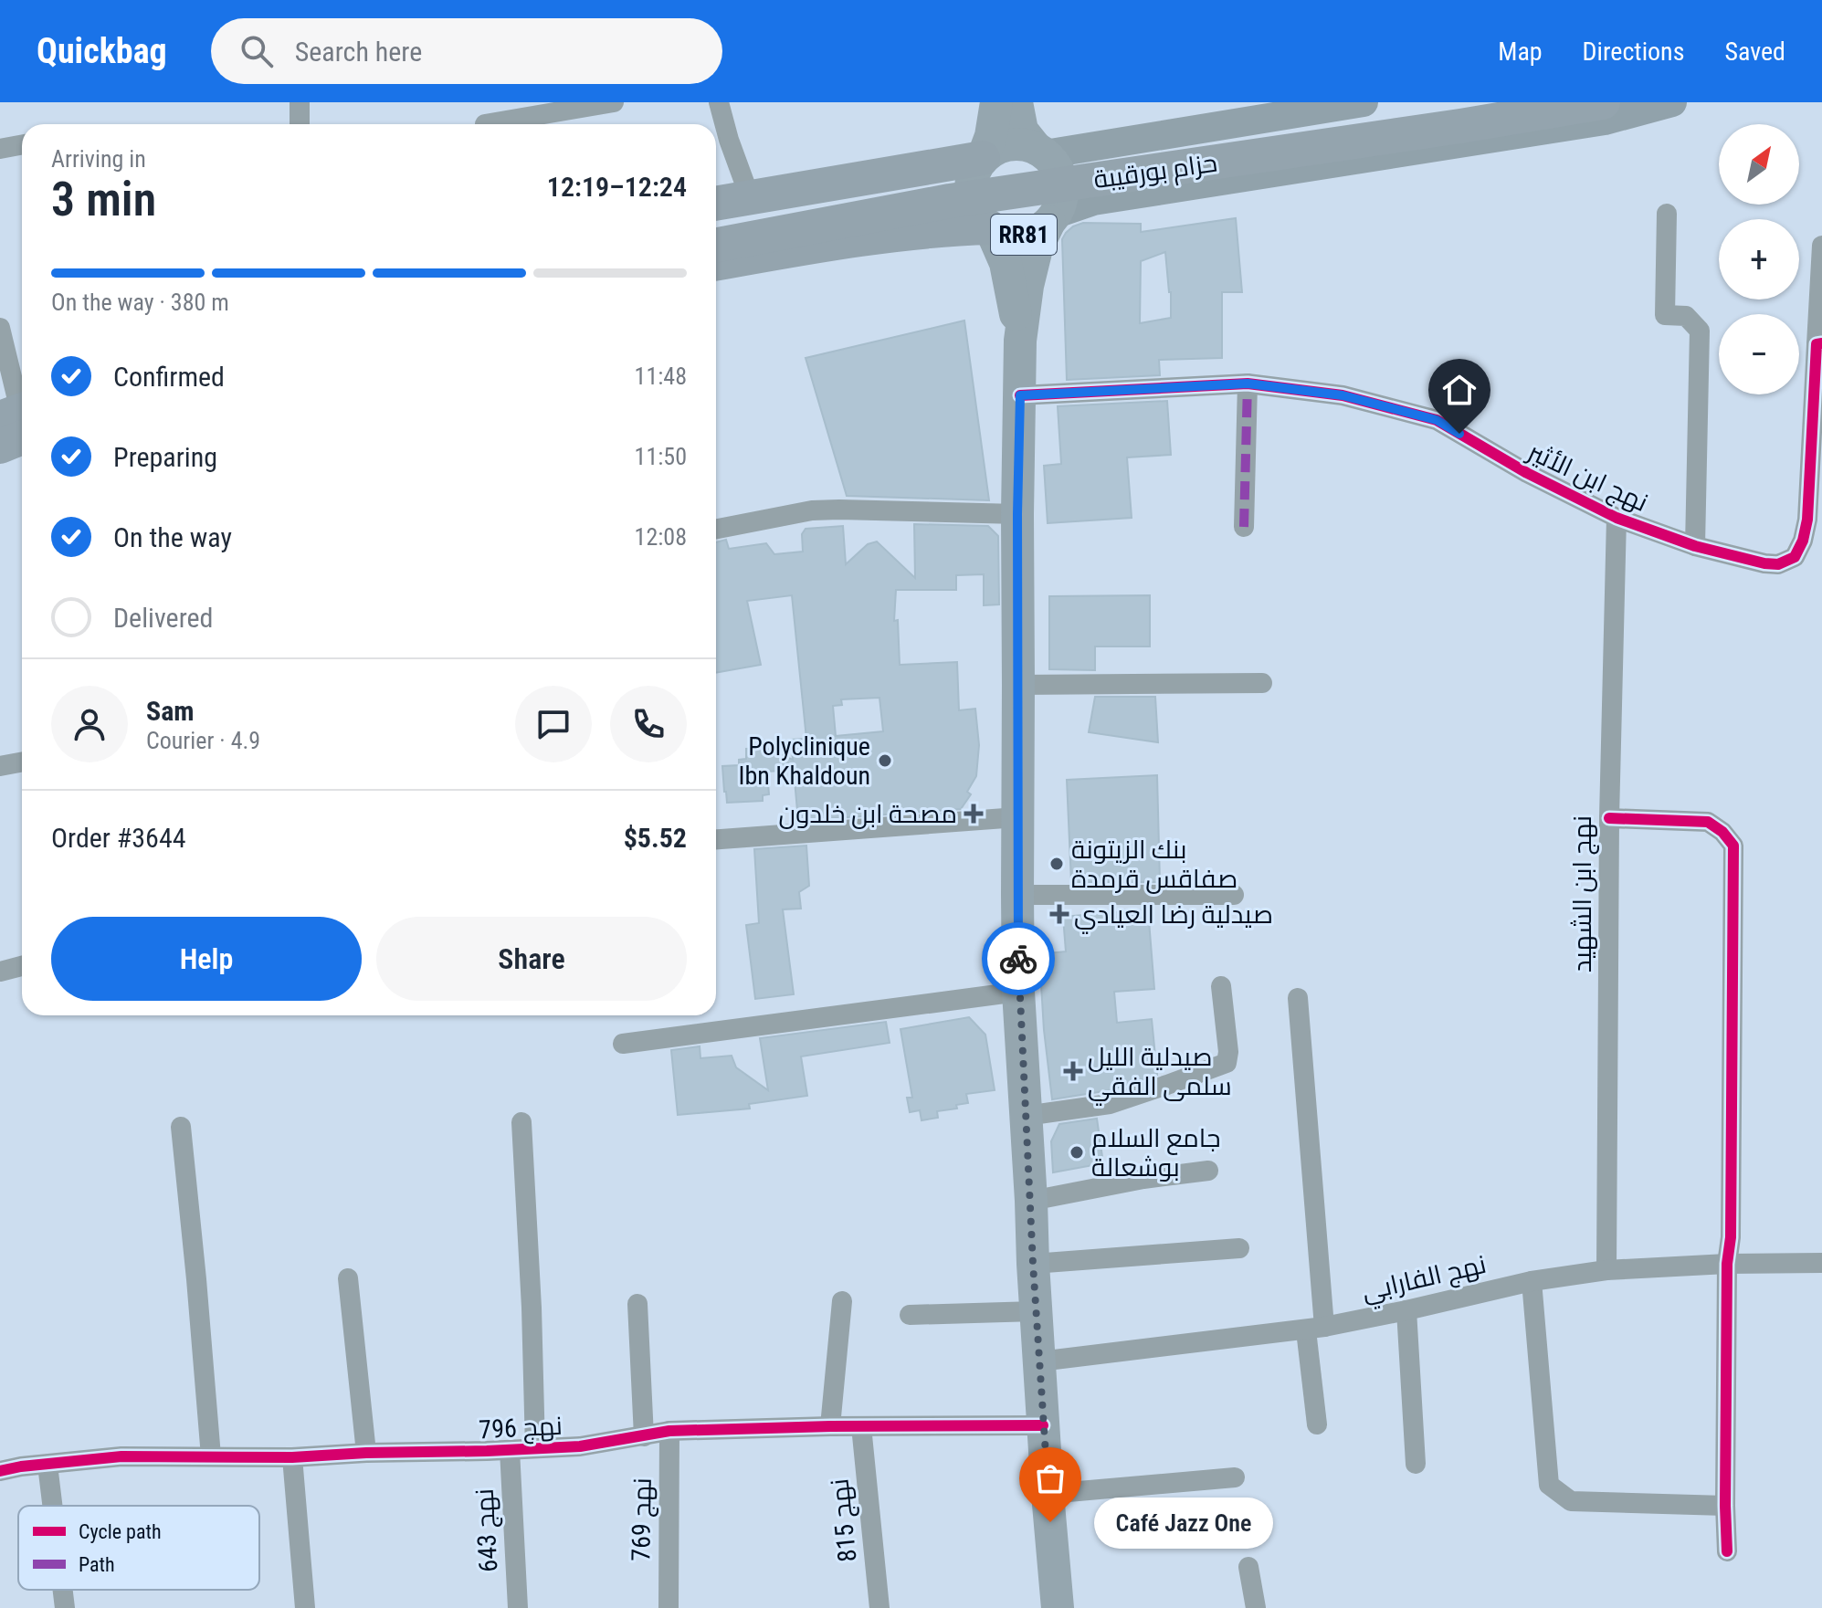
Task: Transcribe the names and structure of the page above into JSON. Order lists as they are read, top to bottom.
{
  "streets": {
    "highway": ["حزام بورقيبة"],
    "main road": ["RR81"],
    "street": [
      "نهج ابن الأثير",
      "نهج ابن الشهيد",
      "نهج الفارابي",
      "نهج 796",
      "نهج 769",
      "نهج 815",
      "نهج 643"
    ]
  },
  "crossings": [
    ["حزام بورقيبة", "RR81"],
    ["RR81", "نهج ابن الأثير"],
    ["RR81", "نهج الفارابي"],
    ["RR81", "نهج 796"],
    ["نهج ابن الأثير", "نهج ابن الشهيد"],
    ["نهج ابن الشهيد", "نهج الفارابي"],
    ["نهج 796", "نهج 769"],
    ["نهج 796", "نهج 815"],
    ["نهج 796", "نهج 643"]
  ],
  "places": {
    "other": [
      "Polyclinique Ibn Khaldoun",
      "بنك الزيتونة صفاقس قرمدة",
      "جامع السلام بوشعالة",
      "Café Jazz One"
    ],
    "health": ["مصحة ابن خلدون", "صيدلية رضا العيادي", "صيدلية الليل سلمى الفقي"]
  },
  "legend": ["Cycle path", "Path"],
  "north": "top right",
  "page": {
    "header": "Quickbag",
    "search": "Search here",
    "nav": ["Map", "Directions", "Saved"],
    "map_buttons": ["+", "−"],
    "heading": ["3 min", "Arriving in", "12:19–12:24"],
    "panel": [
      "Sam",
      "Courier · 4.9",
      "Order #3644",
      "$5.52"
    ],
    "bar": "On the way · 380 m",
    "list": [
      ["Confirmed", "11:48"],
      ["Preparing", "11:50"],
      ["On the way", "12:08"],
      "Delivered"
    ],
    "buttons": ["Help", "Share"],
    "bubble": "Café Jazz One"
  }
}
